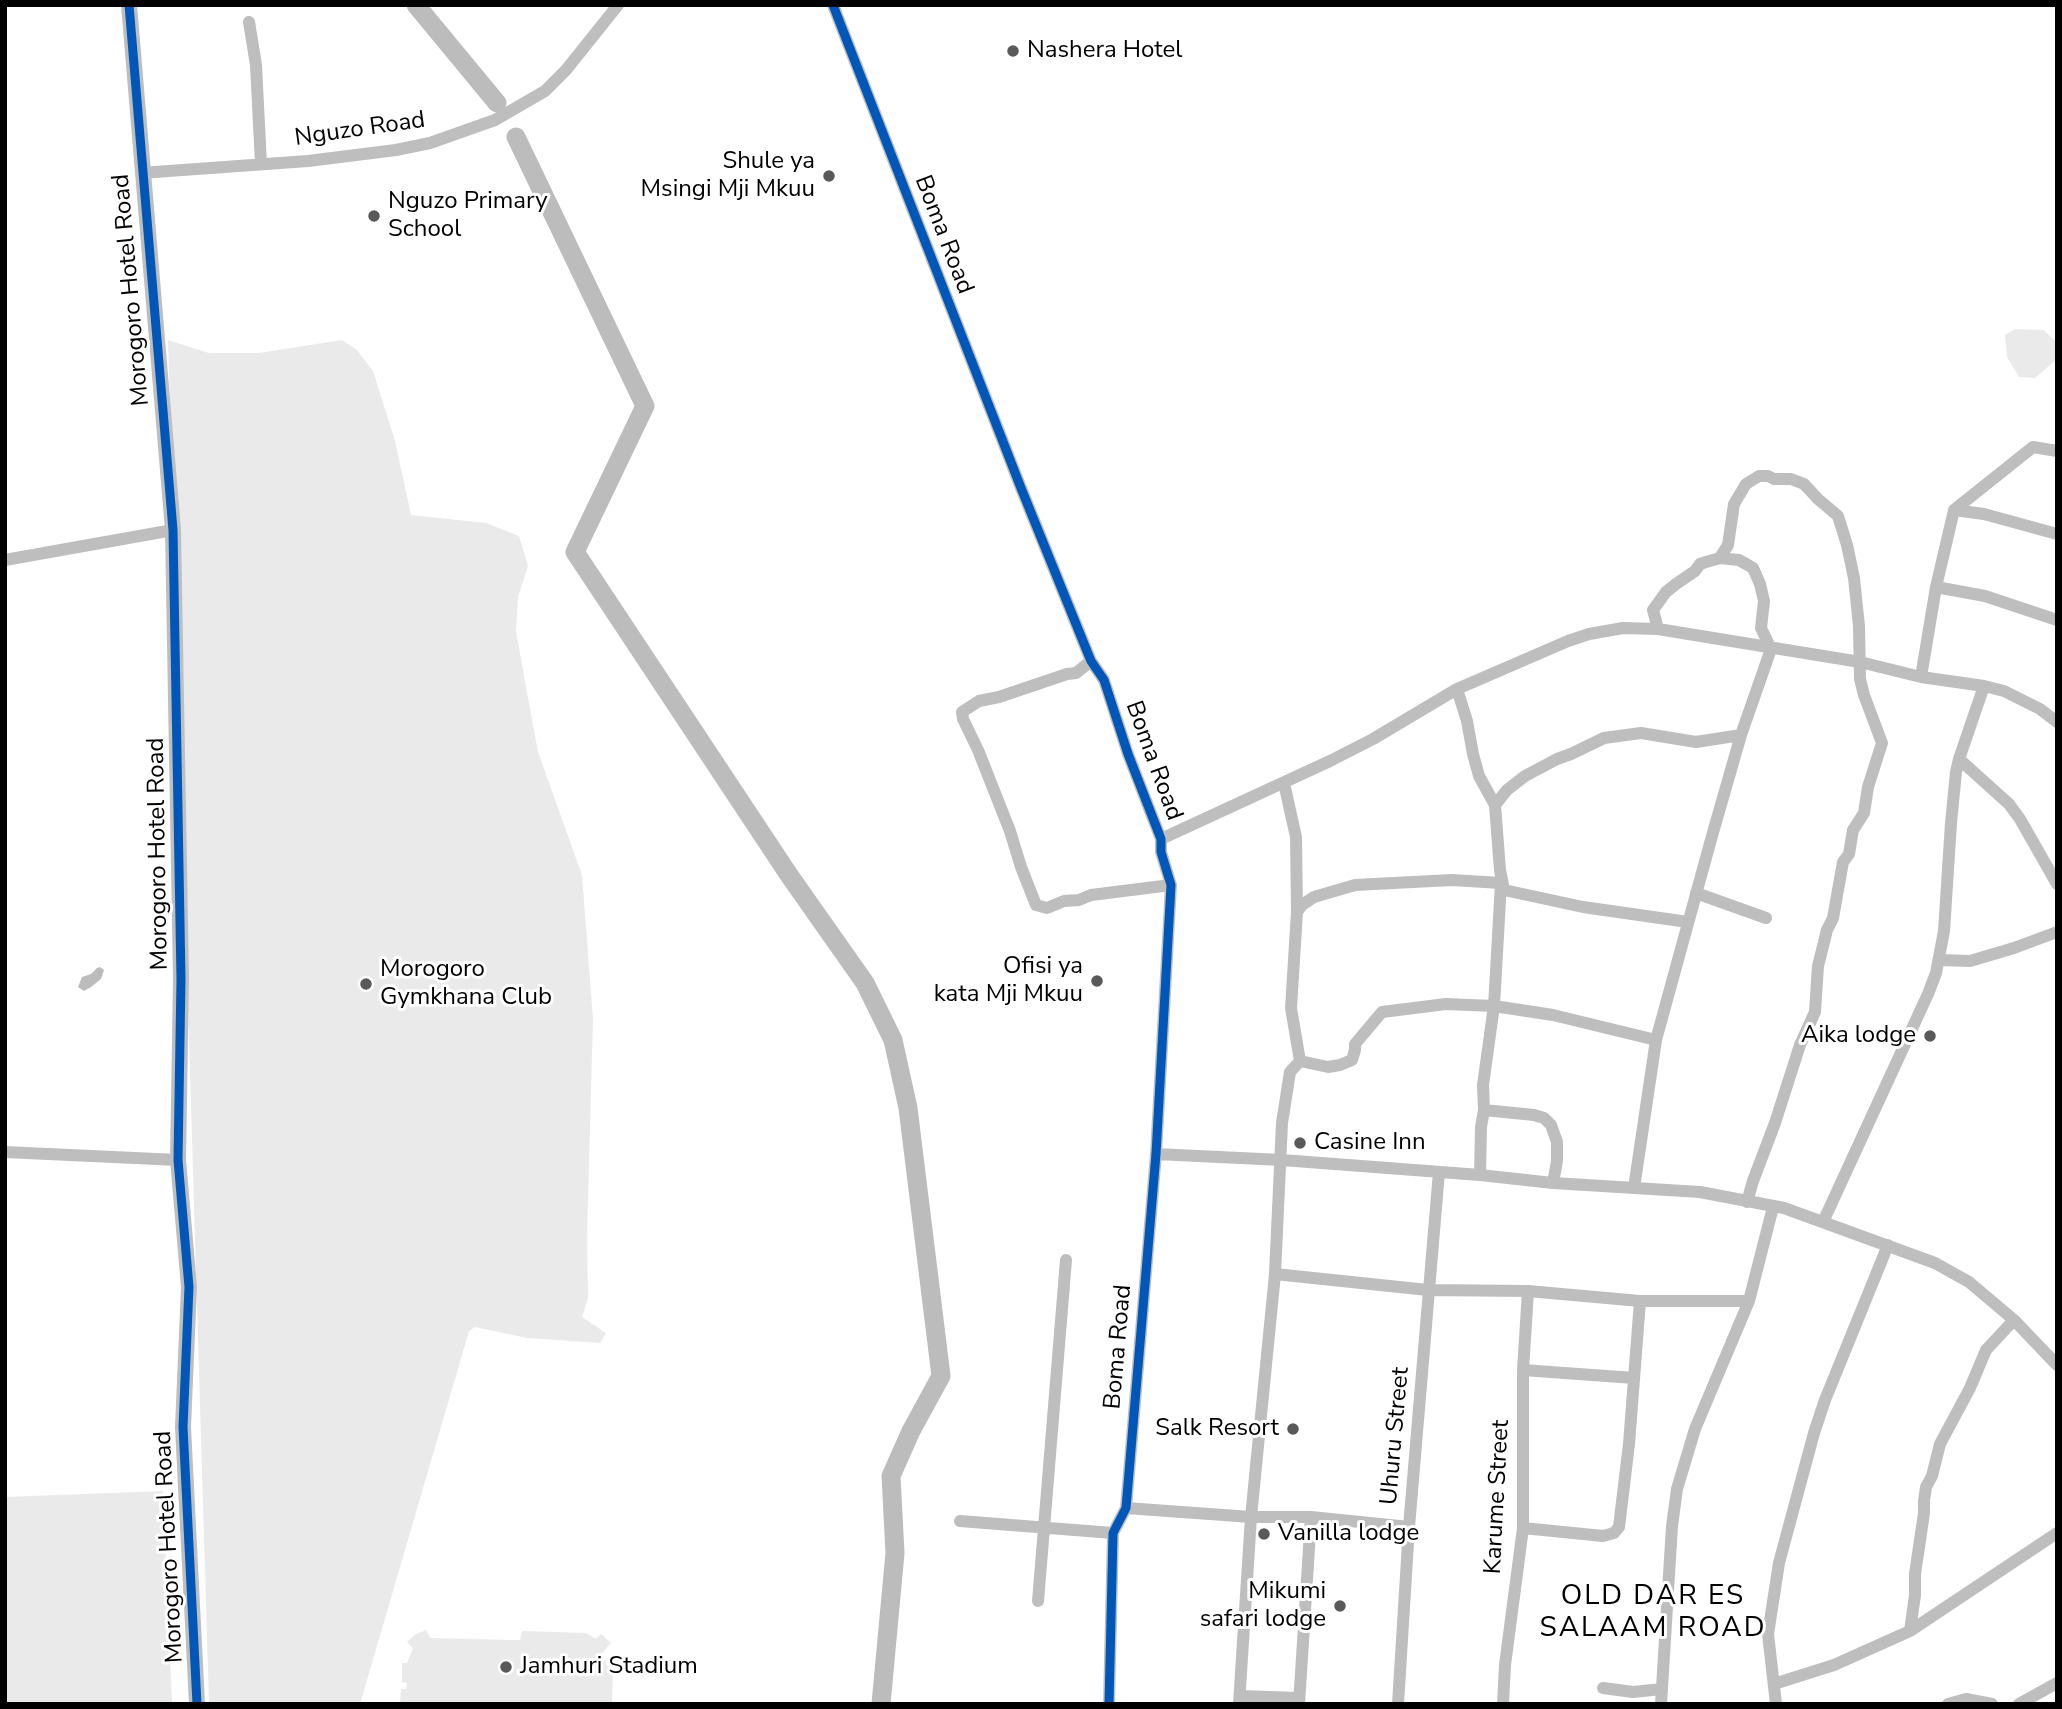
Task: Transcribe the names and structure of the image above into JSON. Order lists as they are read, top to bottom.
{
  "streets": {
    "street": [
      "Nguzo Road",
      "Boma Road",
      "Morogoro Hotel Road",
      "Uhuru Street",
      "Karume Street"
    ]
  },
  "crossings": [
    ["Nguzo Road", "Morogoro Hotel Road"]
  ],
  "districts": ["OLD DAR ES SALAAM ROAD"],
  "places": [
    "Nashera Hotel",
    "Shule ya Msingi Mji Mkuu",
    "Nguzo Primary School",
    "Ofisi ya kata Mji Mkuu",
    "Morogoro Gymkhana Club",
    "Aika lodge",
    "Casine Inn",
    "Salk Resort",
    "Vanilla lodge",
    "Mikumi safari lodge",
    "Jamhuri Stadium"
  ]
}
